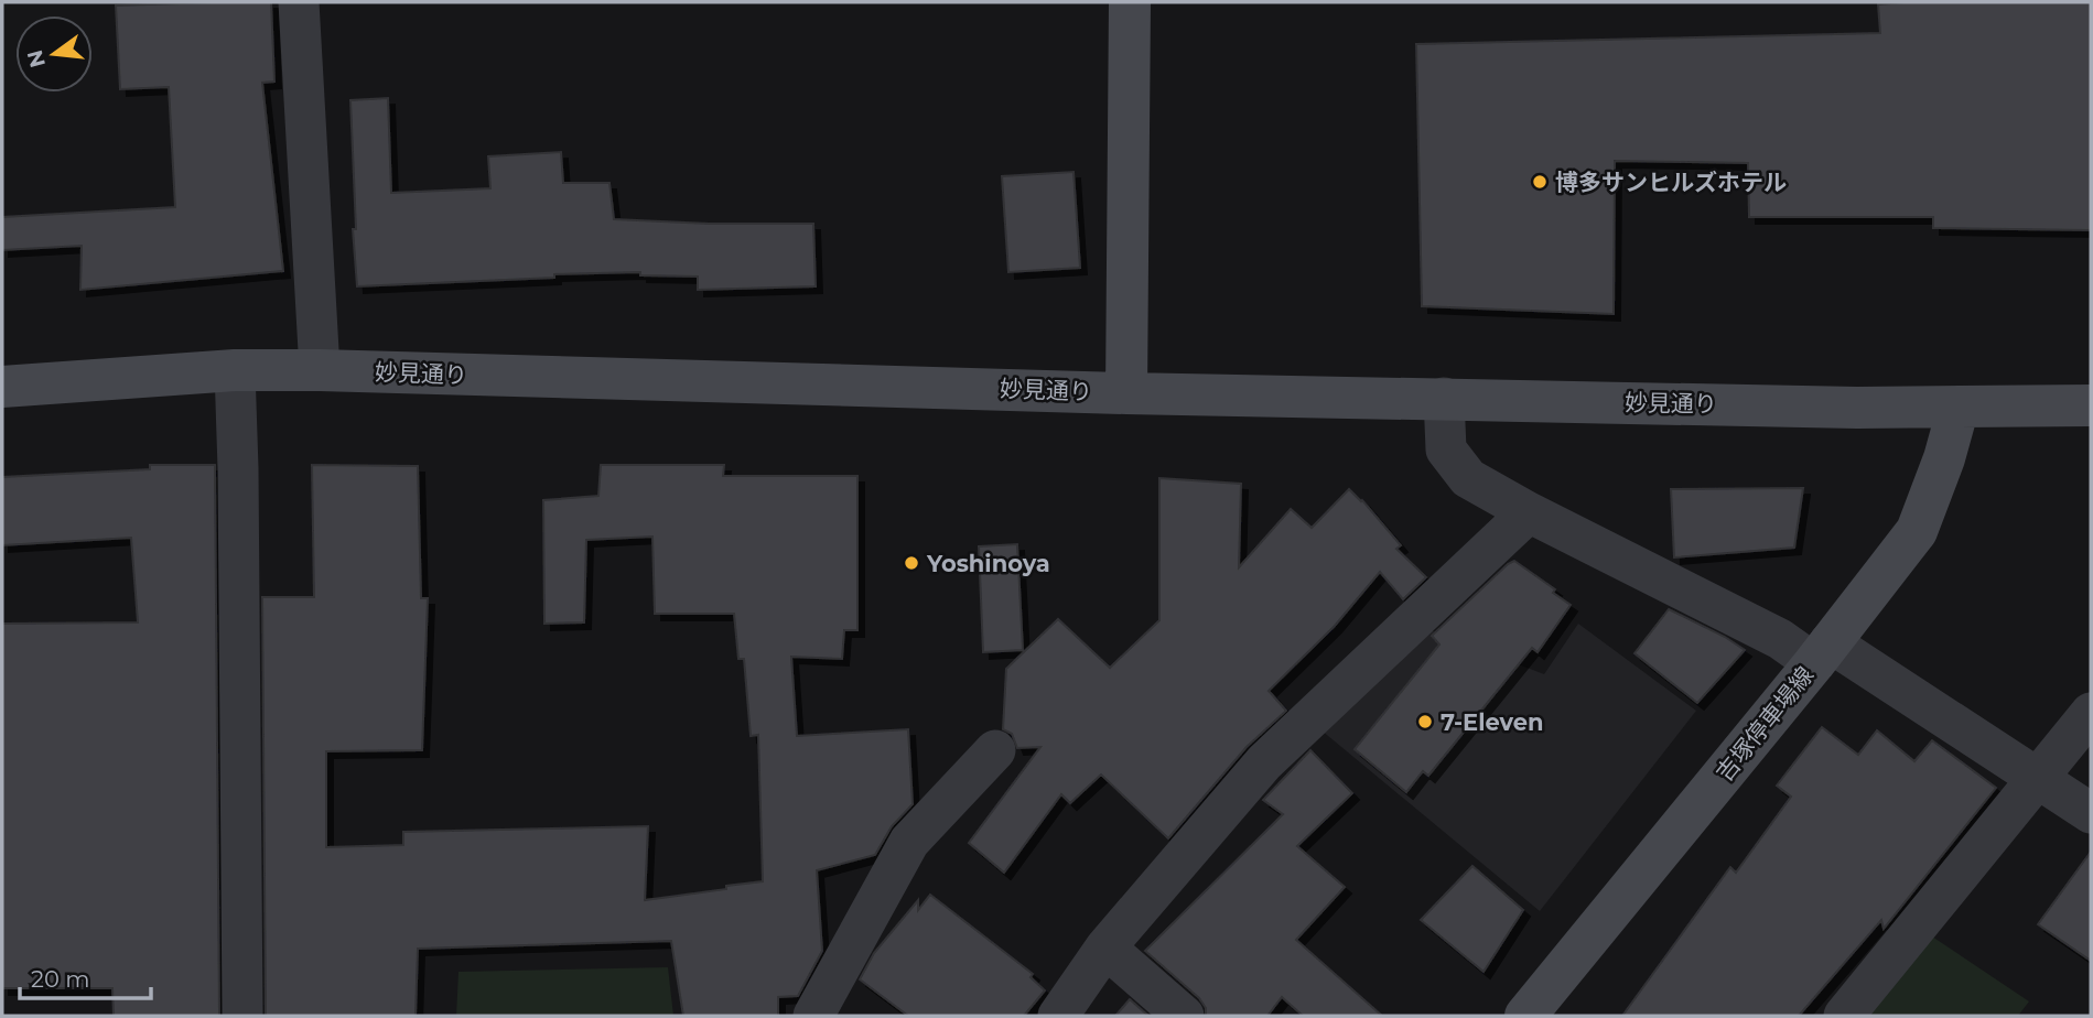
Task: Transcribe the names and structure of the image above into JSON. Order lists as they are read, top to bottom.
{
  "streets": {
    "main road": ["妙見通り", "吉塚停車場線"]
  },
  "crossings": [
    ["妙見通り", "吉塚停車場線"]
  ],
  "places": ["博多サンヒルズホテル", "Yoshinoya", "7-Eleven"],
  "scale_bar": "20 m",
  "north": "left"
}
